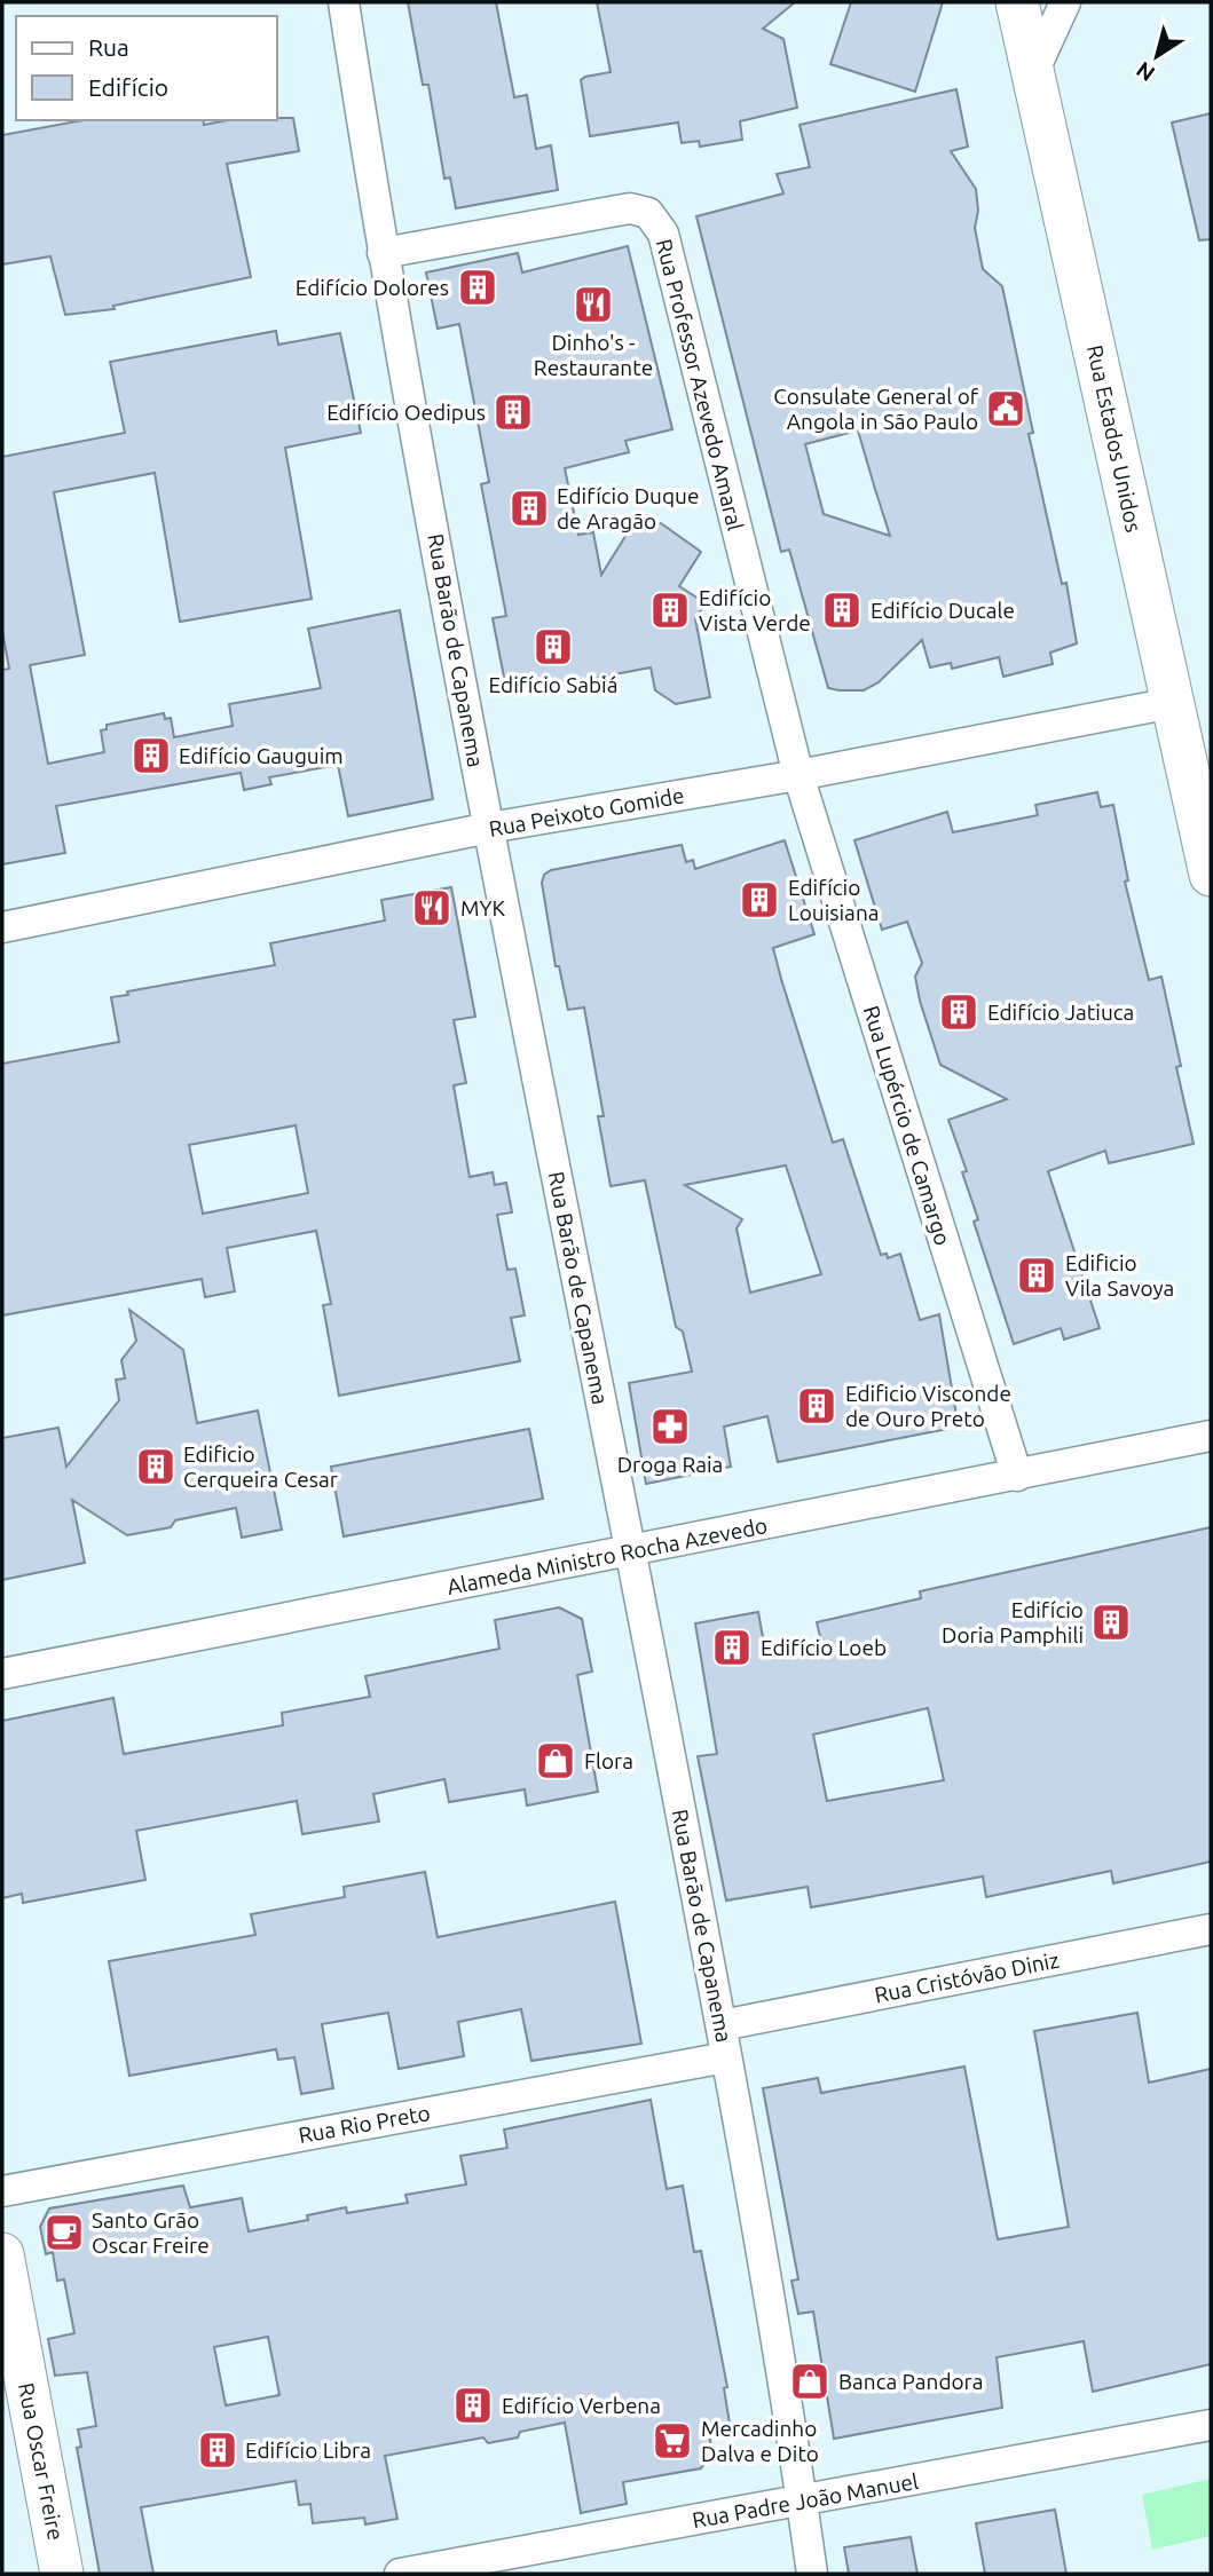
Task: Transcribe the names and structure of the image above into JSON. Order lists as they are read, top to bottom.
{
  "streets": {
    "main road": ["Rua Estados Unidos", "Rua Oscar Freire"],
    "street": [
      "Rua Professor Azevedo Amaral",
      "Rua Barão de Capanema",
      "Rua Peixoto Gomide",
      "Rua Lupércio de Camargo",
      "Alameda Ministro Rocha Azevedo",
      "Rua Cristóvão Diniz",
      "Rua Rio Preto",
      "Rua Padre João Manuel"
    ]
  },
  "crossings": [
    ["Rua Professor Azevedo Amaral", "Rua Barão de Capanema"],
    ["Rua Professor Azevedo Amaral", "Rua Peixoto Gomide"],
    ["Rua Professor Azevedo Amaral", "Rua Lupércio de Camargo"],
    ["Rua Estados Unidos", "Rua Peixoto Gomide"],
    ["Rua Barão de Capanema", "Rua Peixoto Gomide"],
    ["Rua Barão de Capanema", "Alameda Ministro Rocha Azevedo"],
    ["Rua Barão de Capanema", "Rua Cristóvão Diniz"],
    ["Rua Barão de Capanema", "Rua Rio Preto"],
    ["Rua Barão de Capanema", "Rua Padre João Manuel"],
    ["Rua Peixoto Gomide", "Rua Lupércio de Camargo"],
    ["Rua Lupércio de Camargo", "Alameda Ministro Rocha Azevedo"]
  ],
  "places": {
    "building": [
      "Edifício Dolores",
      "Edifício Oedipus",
      "Edifício Duque de Aragão",
      "Edifício Vista Verde",
      "Edifício Ducale",
      "Edifício Sabiá",
      "Edifício Gauguim",
      "Edifício Louisiana",
      "Edifício Jatiuca",
      "Edificio Vila Savoya",
      "Edificio Visconde de Ouro Preto",
      "Edificio Cerqueira Cesar",
      "Edifício Doria Pamphili",
      "Edifício Loeb",
      "Edifício Verbena",
      "Edifício Libra"
    ],
    "restaurant": ["Dinho's - Restaurante", "MYK"],
    "public building": ["Consulate General of Angola in São Paulo"],
    "pharmacy": ["Droga Raia"],
    "shop": ["Flora", "Banca Pandora"],
    "cafe": ["Santo Grão Oscar Freire"],
    "supermarket": ["Mercadinho Dalva e Dito"]
  },
  "legend": ["Rua", "Edifício"],
  "north": "bottom left"
}
